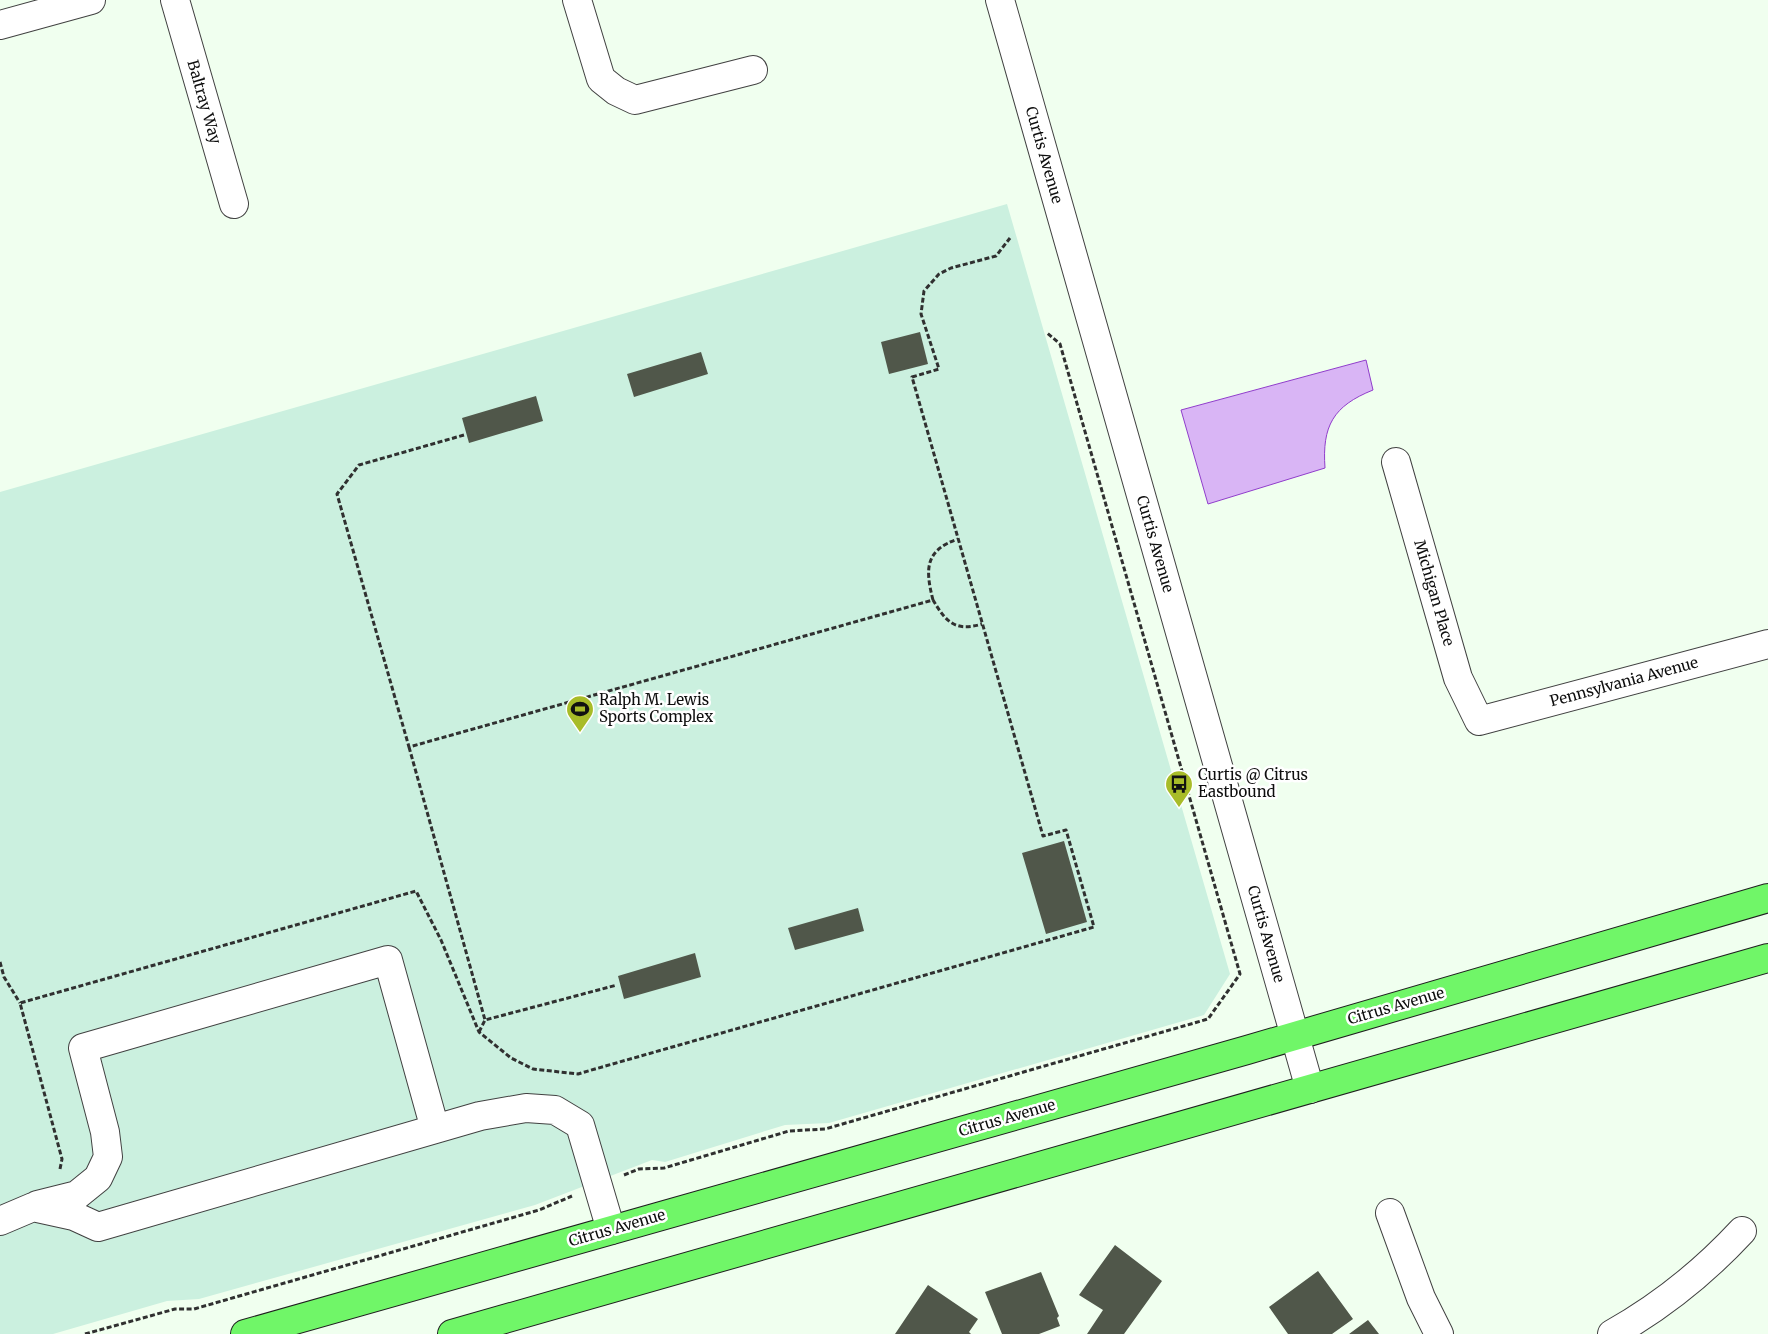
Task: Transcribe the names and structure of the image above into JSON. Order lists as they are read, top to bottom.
{
  "streets": {
    "main road": ["Citrus Avenue"],
    "street": [
      "Baltray Way",
      "Curtis Avenue",
      "Michigan Place",
      "Pennsylvania Avenue"
    ]
  },
  "crossings": [
    ["Curtis Avenue", "Citrus Avenue"],
    ["Michigan Place", "Pennsylvania Avenue"]
  ],
  "places": {
    "sports": ["Ralph M. Lewis Sports Complex"],
    "bus stop": ["Curtis @ Citrus Eastbound"]
  }
}
